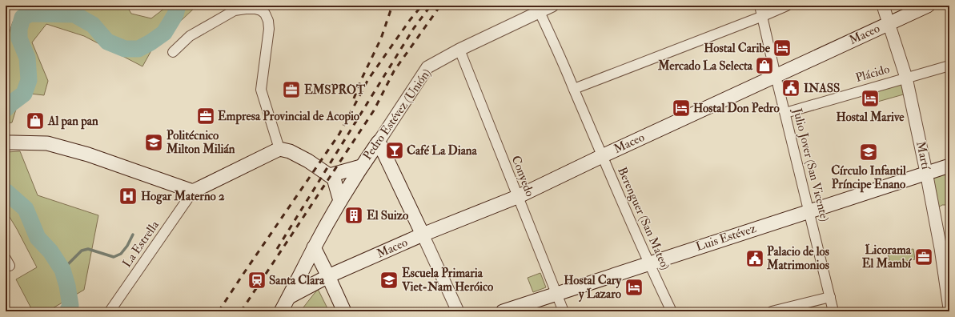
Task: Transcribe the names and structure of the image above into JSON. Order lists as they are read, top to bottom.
{
  "streets": {
    "main road": ["Maceo", "Pedro Estévez (Unión)", "Luis Estévez"],
    "street": [
      "Plácido",
      "Martí",
      "Julio Jover (San Vicente)",
      "Conyedo",
      "Berenguer (San Mateo)",
      "La Estrella"
    ]
  },
  "crossings": [
    ["Maceo", "Pedro Estévez (Unión)"],
    ["Maceo", "Martí"],
    ["Maceo", "Julio Jover (San Vicente)"],
    ["Maceo", "Conyedo"],
    ["Maceo", "Berenguer (San Mateo)"],
    ["Plácido", "Martí"],
    ["Plácido", "Julio Jover (San Vicente)"],
    ["Pedro Estévez (Unión)", "Conyedo"],
    ["Pedro Estévez (Unión)", "Berenguer (San Mateo)"],
    ["Martí", "Luis Estévez"],
    ["Julio Jover (San Vicente)", "Luis Estévez"],
    ["Conyedo", "Luis Estévez"],
    ["Berenguer (San Mateo)", "Luis Estévez"]
  ],
  "places": {
    "hotel": [
      "Hostal Caribe",
      "Hostal Marive",
      "Hostal Don Pedro",
      "Hostal Cary y Lazaro"
    ],
    "shop": ["Mercado La Selecta", "Al pan pan"],
    "public building": ["INASS", "Palacio de los Matrimonios"],
    "office": ["EMSPROT", "Empresa Provincial de Acopio", "Licorama El Mambí"],
    "school or university": ["Politécnico Milton Milián", "Círculo Infantil Príncipe Enano", "Escuela Primaria Viet-Nam Heróico"],
    "bar": ["Café La Diana"],
    "hospital": ["Hogar Materno 2"],
    "building": ["El Suizo"],
    "station": ["Santa Clara"]
  }
}
